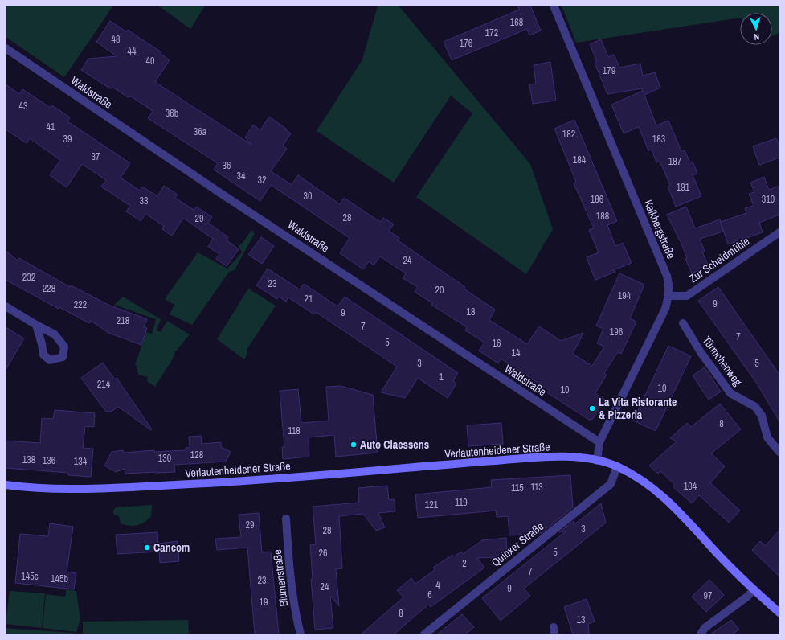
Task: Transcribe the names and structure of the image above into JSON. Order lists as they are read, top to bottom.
{
  "streets": {
    "main road": ["Verlautenheidener Straße"],
    "street": [
      "Waldstraße",
      "Kalkbergstraße",
      "Zur Scheidmühle",
      "Türmchenweg",
      "Quinxer Straße",
      "Blumenstraße"
    ]
  },
  "crossings": [
    ["Waldstraße", "Kalkbergstraße"],
    ["Kalkbergstraße", "Zur Scheidmühle"],
    ["Kalkbergstraße", "Verlautenheidener Straße"],
    ["Verlautenheidener Straße", "Quinxer Straße"]
  ],
  "places": ["La Vita Ristorante & Pizzeria", "Auto Claessens", "Cancom"],
  "house_numbers": [
    "168",
    "172",
    "48",
    "176",
    "44",
    "40",
    "179",
    "43",
    "36b",
    "41",
    "36a",
    "182",
    "39",
    "183",
    "37",
    "184",
    "187",
    "36",
    "34",
    "32",
    "191",
    "30",
    "186",
    "310",
    "33",
    "188",
    "28",
    "29",
    "24",
    "232",
    "23",
    "228",
    "20",
    "194",
    "21",
    "9",
    "222",
    "18",
    "9",
    "218",
    "7",
    "196",
    "7",
    "5",
    "16",
    "14",
    "3",
    "5",
    "1",
    "214",
    "10",
    "10",
    "8",
    "118",
    "128",
    "130",
    "138",
    "136",
    "134",
    "104",
    "113",
    "115",
    "119",
    "121",
    "29",
    "3",
    "28",
    "5",
    "26",
    "2",
    "7",
    "145c",
    "145b",
    "23",
    "4",
    "24",
    "9",
    "6",
    "97",
    "19",
    "8",
    "13"
  ],
  "north": "bottom"
}
